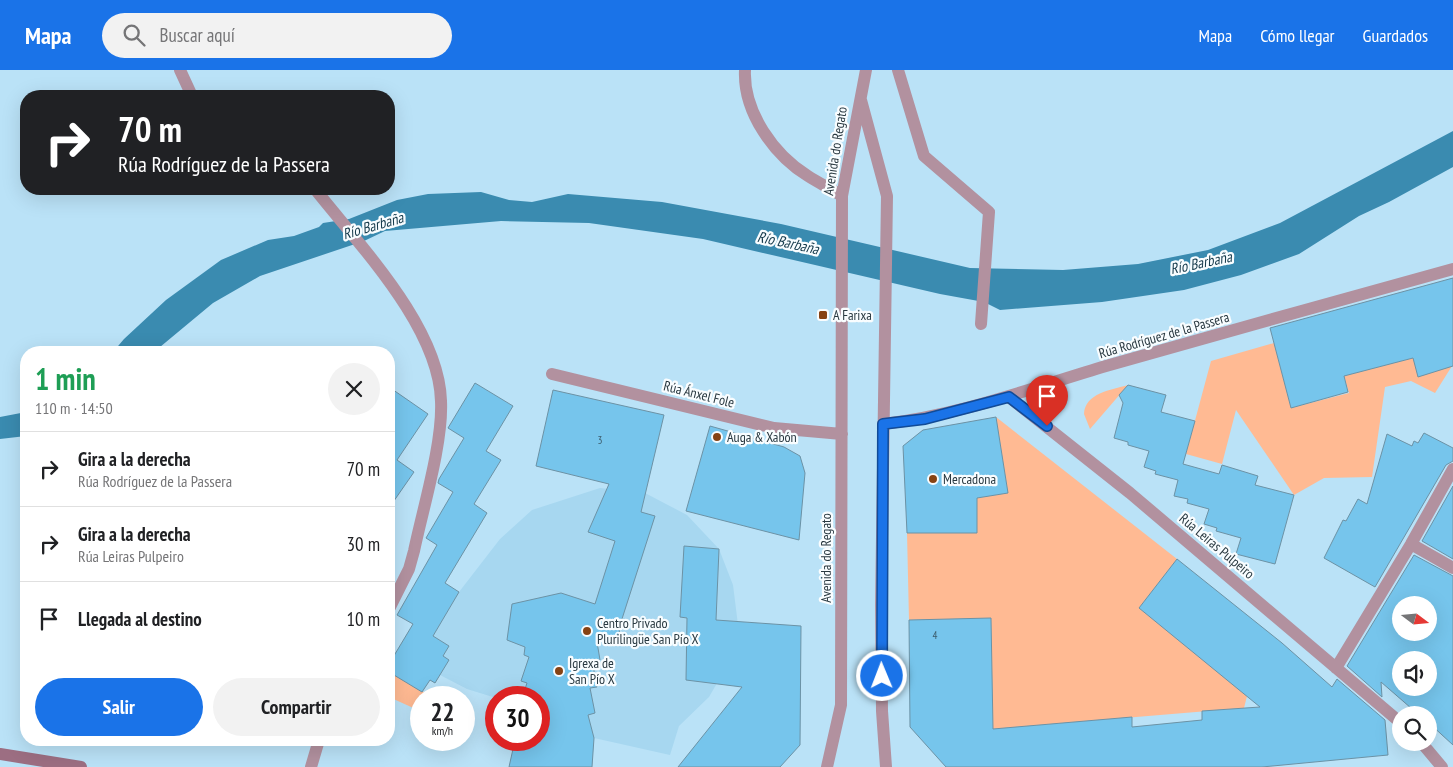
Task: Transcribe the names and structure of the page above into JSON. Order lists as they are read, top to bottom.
{
  "streets": {
    "street": [
      "Avenida do Regato",
      "Rúa Rodríguez de la Passera",
      "Rúa Ánxel Fole",
      "Rúa Leiras Pulpeiro"
    ]
  },
  "crossings": [
    ["Avenida do Regato", "Rúa Rodríguez de la Passera"],
    ["Avenida do Regato", "Rúa Ánxel Fole"],
    ["Rúa Rodríguez de la Passera", "Rúa Leiras Pulpeiro"]
  ],
  "water": ["Río Barbaña"],
  "places": {
    "transit": ["A Farixa"],
    "other": [
      "Auga & Xabón",
      "Mercadona",
      "Centro Privado Plurilingüe San Pío X",
      "Igrexa de San Pío X"
    ]
  },
  "house_numbers": ["3", "4"],
  "north": "right",
  "page": {
    "header": "Mapa",
    "search": "Buscar aquí",
    "nav": ["Mapa", "Cómo llegar", "Guardados"],
    "turn": ["70 m", "Rúa Rodríguez de la Passera"],
    "heading": ["1 min", "110 m · 14:50"],
    "list": [
      {
        "name": "Gira a la derecha",
        "note": "Rúa Rodríguez de la Passera",
        "value": "70 m"
      },
      {
        "name": "Gira a la derecha",
        "note": "Rúa Leiras Pulpeiro",
        "value": "30 m"
      },
      {
        "name": "Llegada al destino",
        "value": "10 m"
      }
    ],
    "buttons": ["Salir", "Compartir"],
    "speed": "22 km/h",
    "limit": "30"
  }
}
